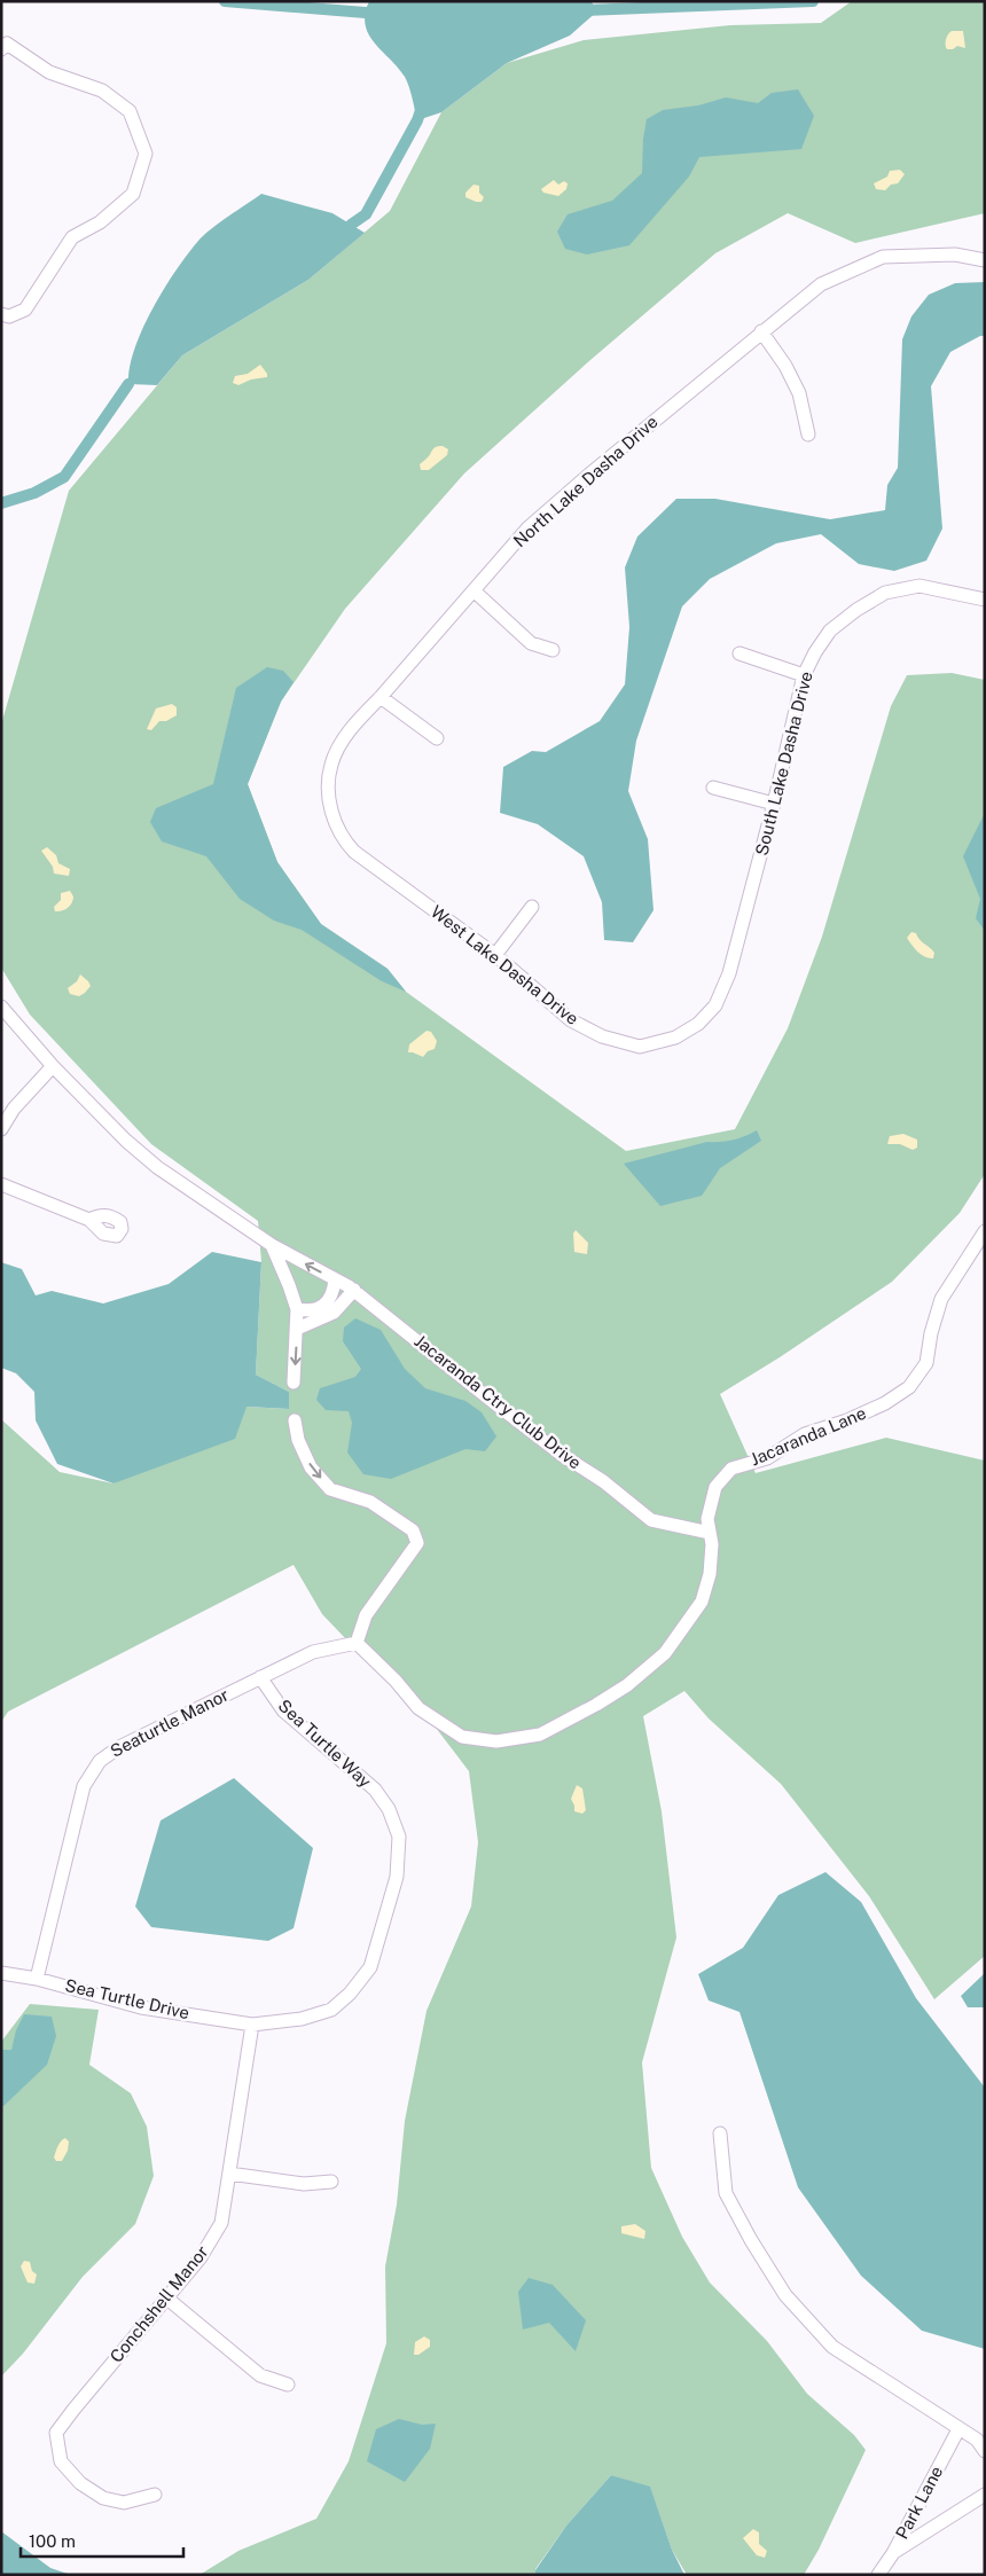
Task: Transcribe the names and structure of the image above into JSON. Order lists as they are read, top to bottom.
{
  "streets": {
    "street": [
      "North Lake Dasha Drive",
      "South Lake Dasha Drive",
      "West Lake Dasha Drive",
      "Jacaranda Ctry Club Drive",
      "Jacaranda Lane",
      "Seaturtle Manor",
      "Sea Turtle Way",
      "Sea Turtle Drive",
      "Conchshell Manor",
      "Park Lane"
    ]
  },
  "crossings": [
    ["North Lake Dasha Drive", "West Lake Dasha Drive"],
    ["South Lake Dasha Drive", "West Lake Dasha Drive"],
    ["Jacaranda Ctry Club Drive", "Jacaranda Lane"],
    ["Jacaranda Lane", "Seaturtle Manor"],
    ["Seaturtle Manor", "Sea Turtle Way"],
    ["Seaturtle Manor", "Sea Turtle Drive"],
    ["Sea Turtle Way", "Sea Turtle Drive"],
    ["Sea Turtle Way", "Conchshell Manor"],
    ["Sea Turtle Drive", "Conchshell Manor"]
  ],
  "scale_bar": "100 m"
}
